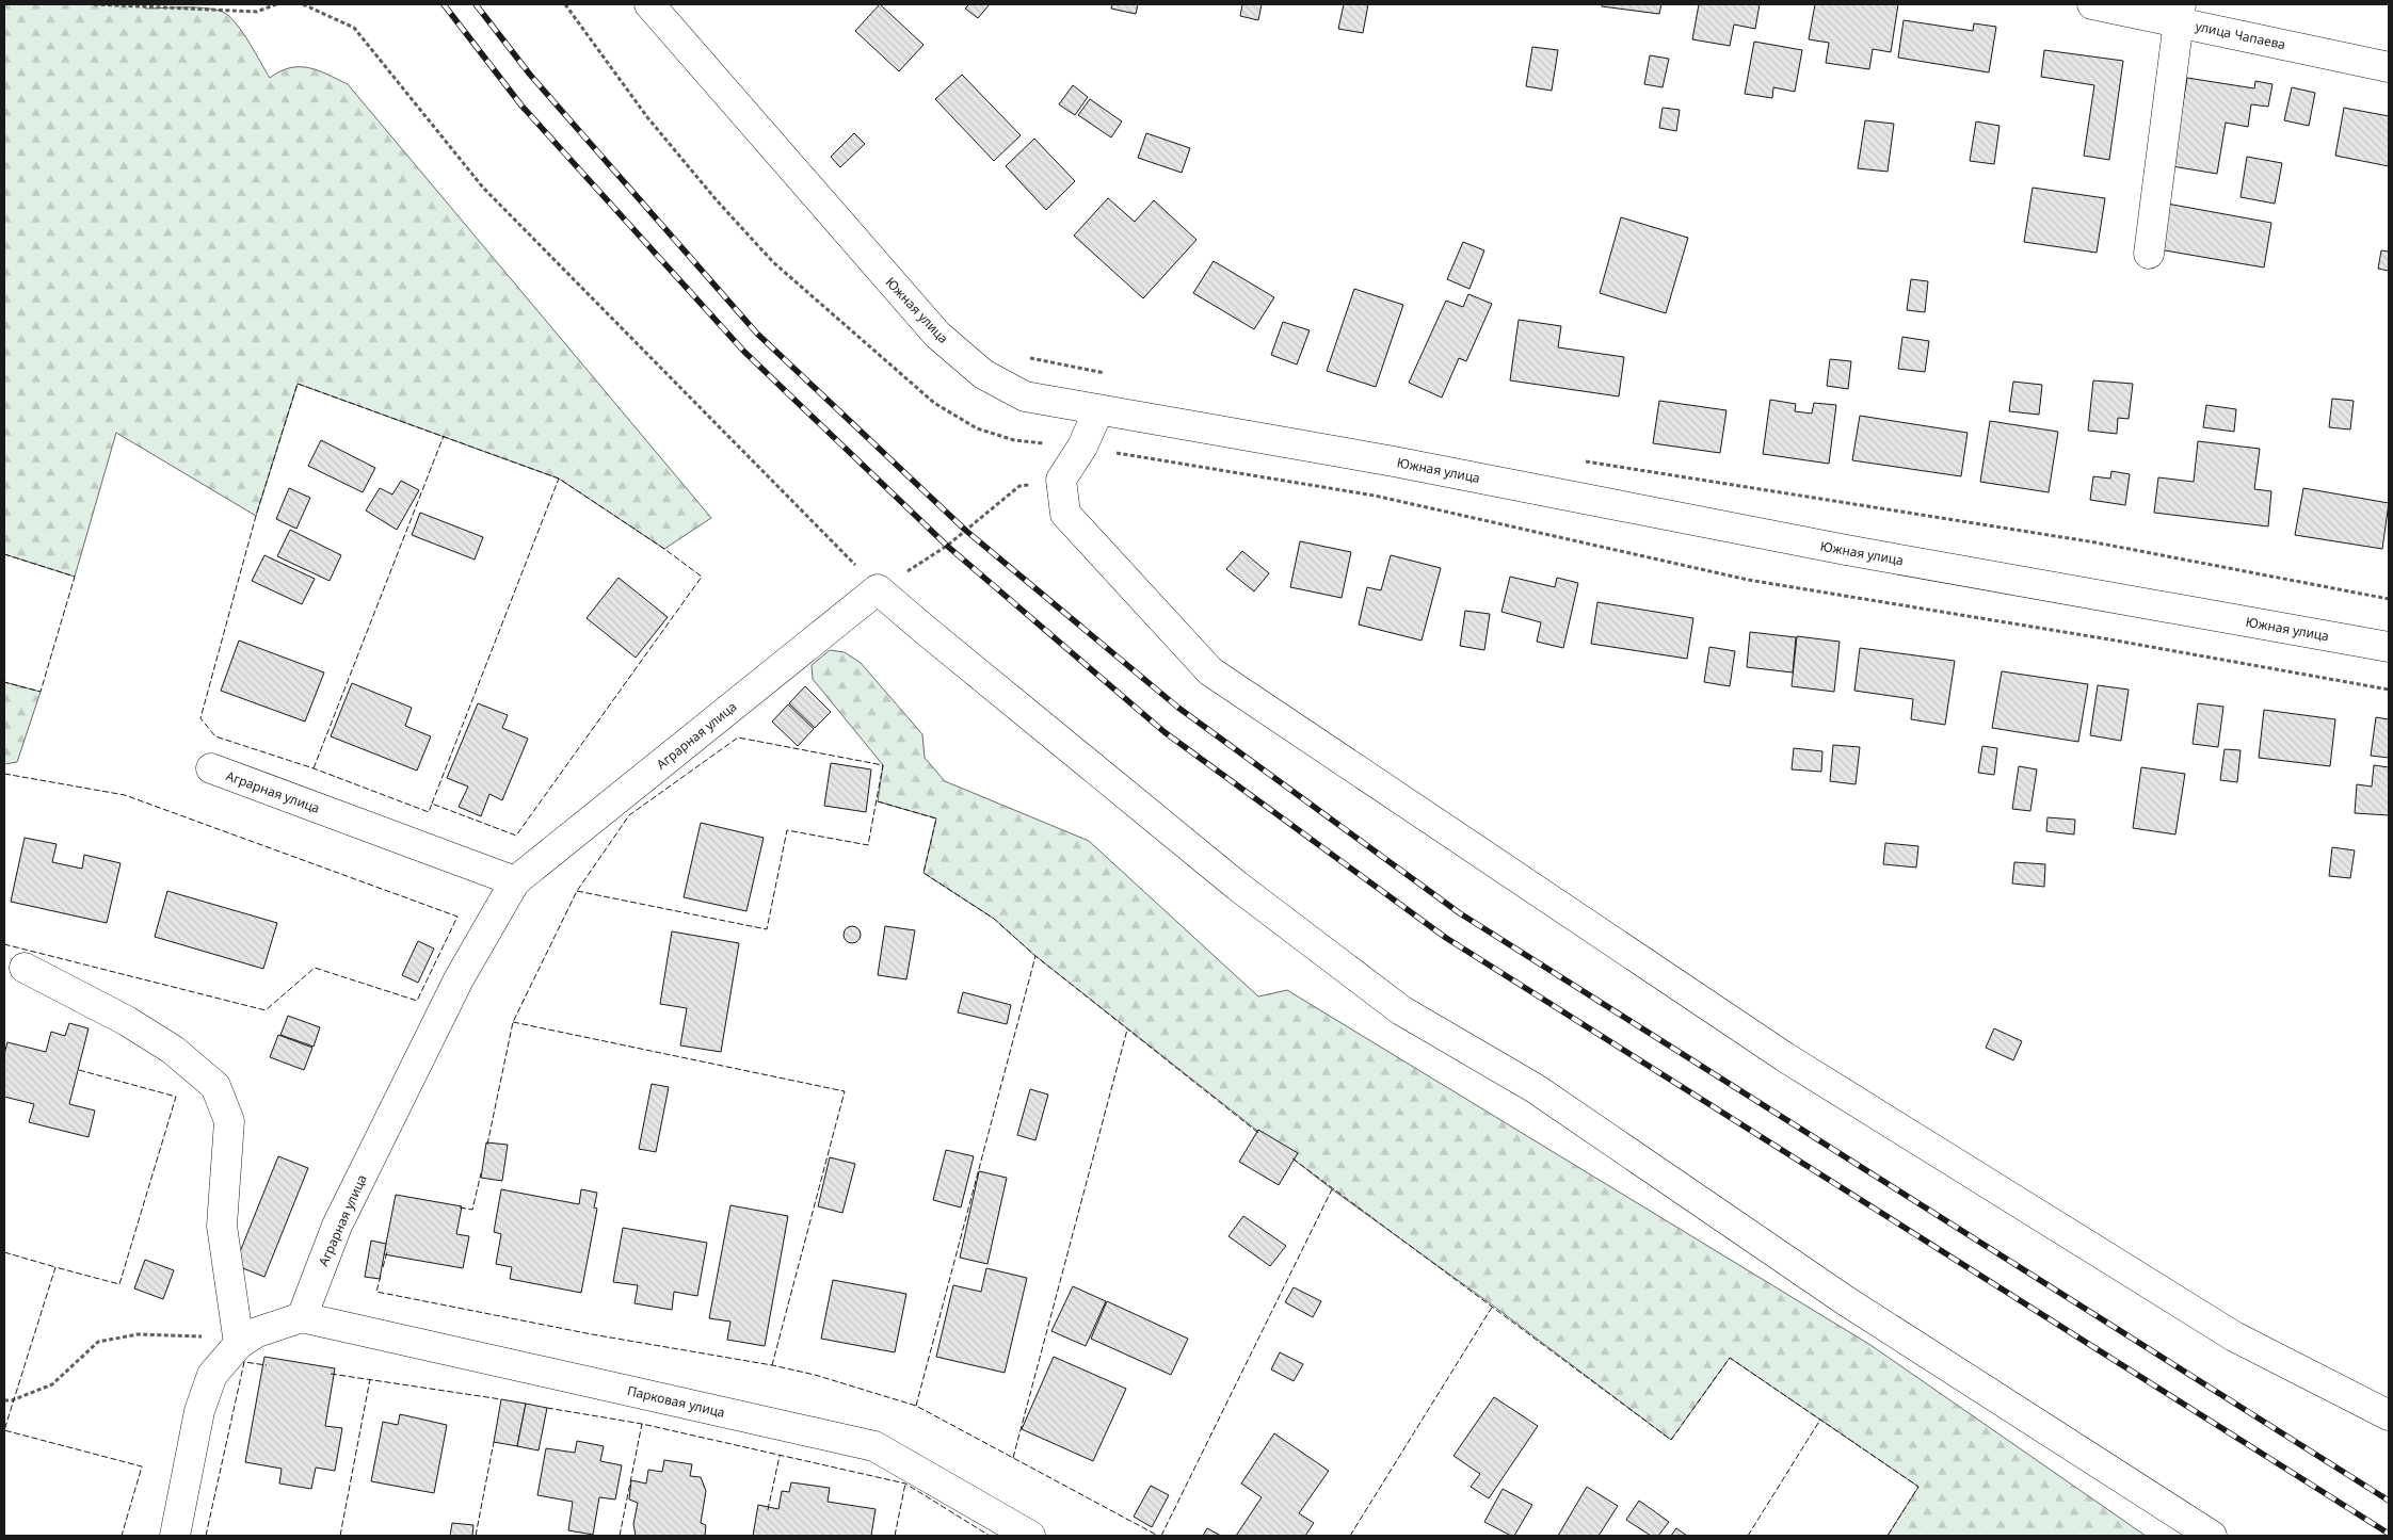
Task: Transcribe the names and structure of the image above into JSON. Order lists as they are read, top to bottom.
{
  "streets": {
    "street": [
      "улица Чапаева",
      "Южная улица",
      "Аграрная улица",
      "Парковая улица"
    ]
  },
  "crossings": [
    ["Аграрная улица", "Парковая улица"]
  ]
}
